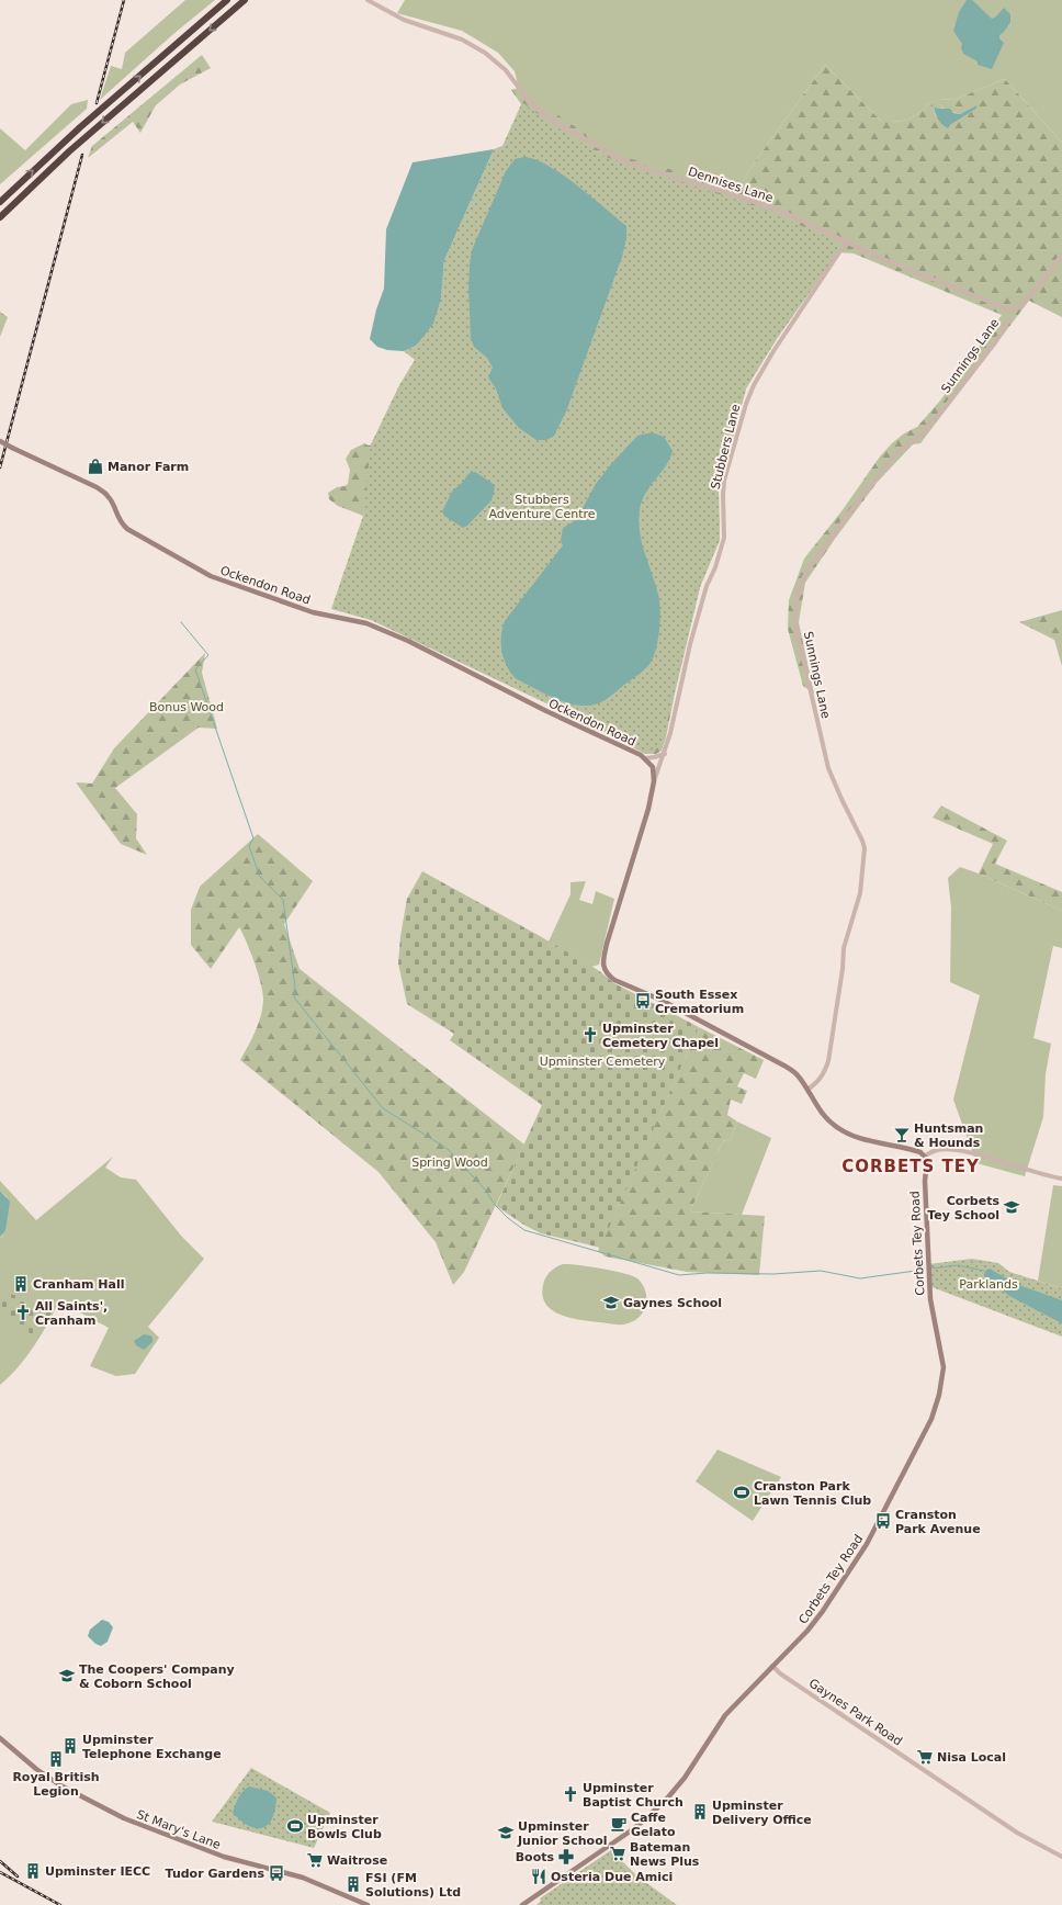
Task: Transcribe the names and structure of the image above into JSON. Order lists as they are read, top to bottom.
{
  "streets": {
    "main road": ["Ockendon Road", "Corbets Tey Road", "St Mary's Lane"],
    "street": [
      "Dennises Lane",
      "Sunnings Lane",
      "Stubbers Lane",
      "Gaynes Park Road"
    ]
  },
  "crossings": [
    ["Dennises Lane", "Stubbers Lane"],
    ["Sunnings Lane", "Ockendon Road"],
    ["Stubbers Lane", "Ockendon Road"],
    ["Ockendon Road", "Corbets Tey Road"],
    ["Corbets Tey Road", "Gaynes Park Road"]
  ],
  "districts": ["CORBETS TEY"],
  "parks": [
    "Stubbers Adventure Centre",
    "Bonus Wood",
    "Upminster Cemetery",
    "Spring Wood",
    "Parklands"
  ],
  "places": {
    "shop": ["Manor Farm"],
    "bus stop": ["South Essex Crematorium", "Cranston Park Avenue", "Tudor Gardens"],
    "church": ["Upminster Cemetery Chapel", "All Saints', Cranham", "Upminster Baptist Church"],
    "bar": ["Huntsman & Hounds"],
    "school or university": [
      "Corbets Tey School",
      "Gaynes School",
      "The Coopers' Company & Coborn School",
      "Upminster Junior School"
    ],
    "building": [
      "Cranham Hall",
      "Upminster Telephone Exchange",
      "Royal British Legion",
      "Upminster Delivery Office",
      "Upminster IECC",
      "FSI (FM Solutions) Ltd"
    ],
    "sports": ["Cranston Park Lawn Tennis Club", "Upminster Bowls Club"],
    "supermarket": ["Nisa Local", "Bateman News Plus", "Waitrose"],
    "cafe": ["Caffe Gelato"],
    "pharmacy": ["Boots"],
    "restaurant": ["Osteria Due Amici"]
  }
}
